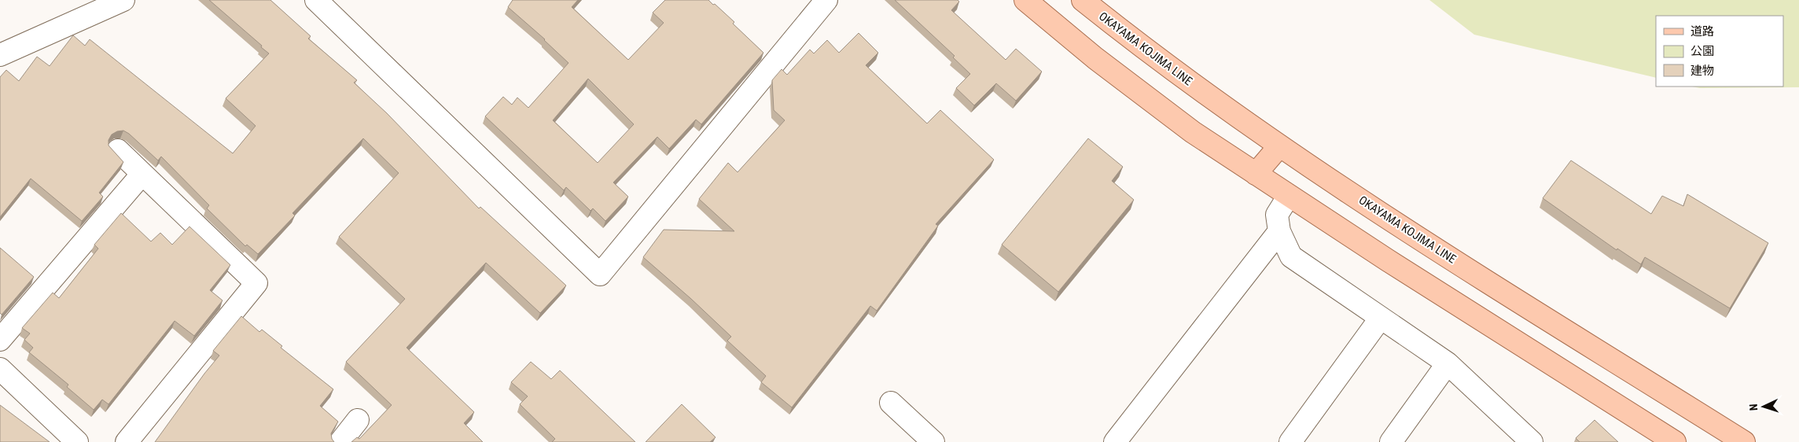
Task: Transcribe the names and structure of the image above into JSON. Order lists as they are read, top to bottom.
{
  "streets": {
    "main road": ["OKAYAMA KOJIMA LINE"]
  },
  "legend": ["道路", "公園", "建物"],
  "north": "left"
}
